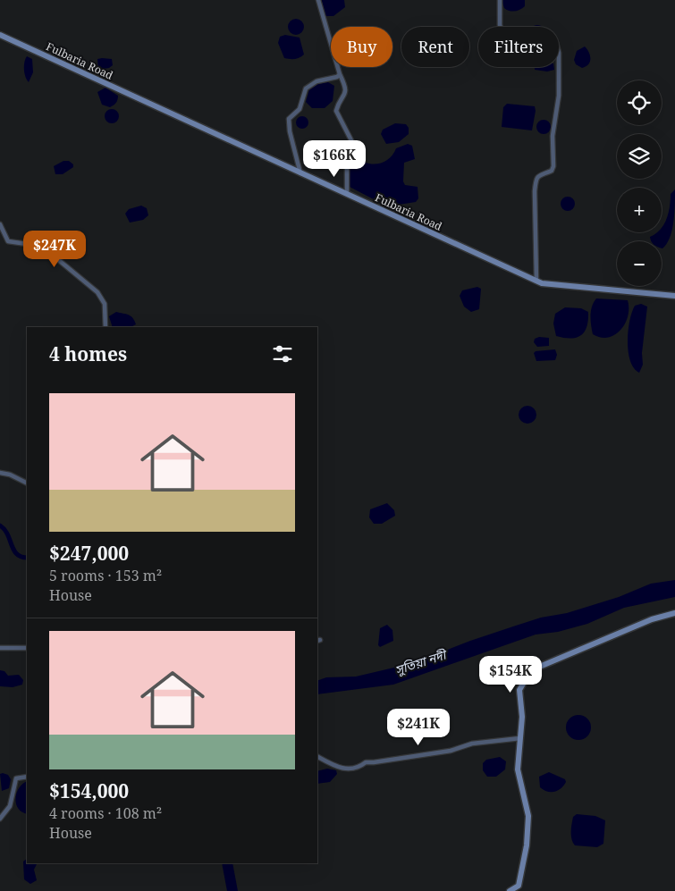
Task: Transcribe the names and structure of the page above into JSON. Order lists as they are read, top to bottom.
{
  "streets": {
    "main road": ["Fulbaria Road"]
  },
  "water": ["সুতিয়া নদী"],
  "page": {
    "chip": ["Buy", "Rent", "Filters"],
    "map_buttons": ["+", "−"],
    "price": [
      "$166K",
      "$247K",
      "$154K",
      "$241K"
    ],
    "heading": "4 homes",
    "list": [
      {
        "name": "$247,000",
        "note": "5 rooms · 153 m² · House"
      },
      {
        "name": "$154,000",
        "note": "4 rooms · 108 m² · House"
      }
    ]
  }
}
